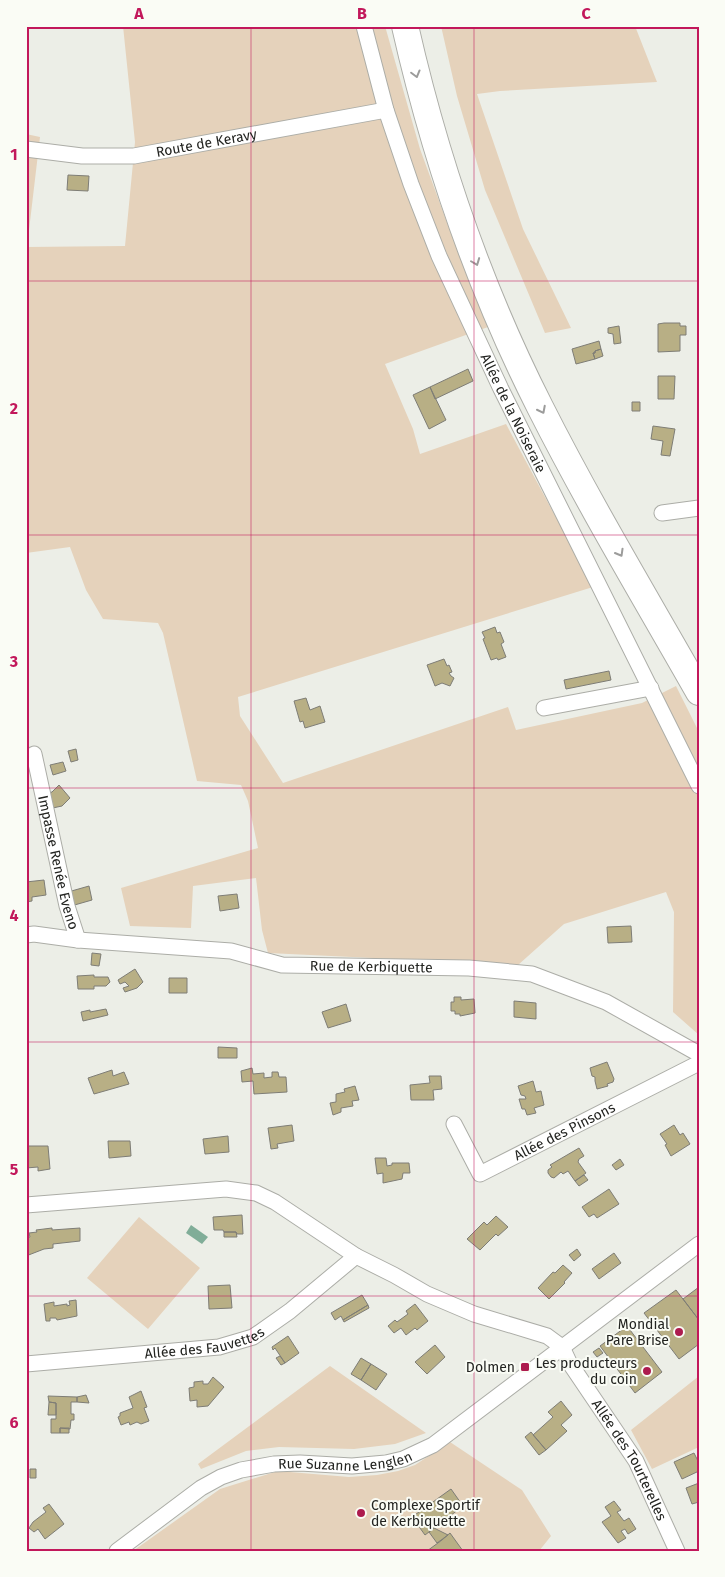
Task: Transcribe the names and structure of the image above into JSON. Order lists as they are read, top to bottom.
{
  "streets": {
    "street": [
      "Route de Keravy",
      "Allée de la Noiseraie",
      "Impasse Renée Eveno",
      "Rue de Kerbiquette",
      "Allée des Pinsons",
      "Allée des Fauvettes",
      "Rue Suzanne Lenglen",
      "Allée des Tourterelles"
    ]
  },
  "crossings": [
    ["Route de Keravy", "Allée de la Noiseraie"],
    ["Impasse Renée Eveno", "Rue de Kerbiquette"],
    ["Rue Suzanne Lenglen", "Allée des Tourterelles"]
  ],
  "places": {
    "other": ["Mondial Pare Brise", "Les producteurs du coin", "Complexe Sportif de Kerbiquette"],
    "transit": ["Dolmen"]
  },
  "grid": {
    "columns": ["A", "B", "C"],
    "rows": [
      "1",
      "2",
      "3",
      "4",
      "5",
      "6"
    ]
  }
}
